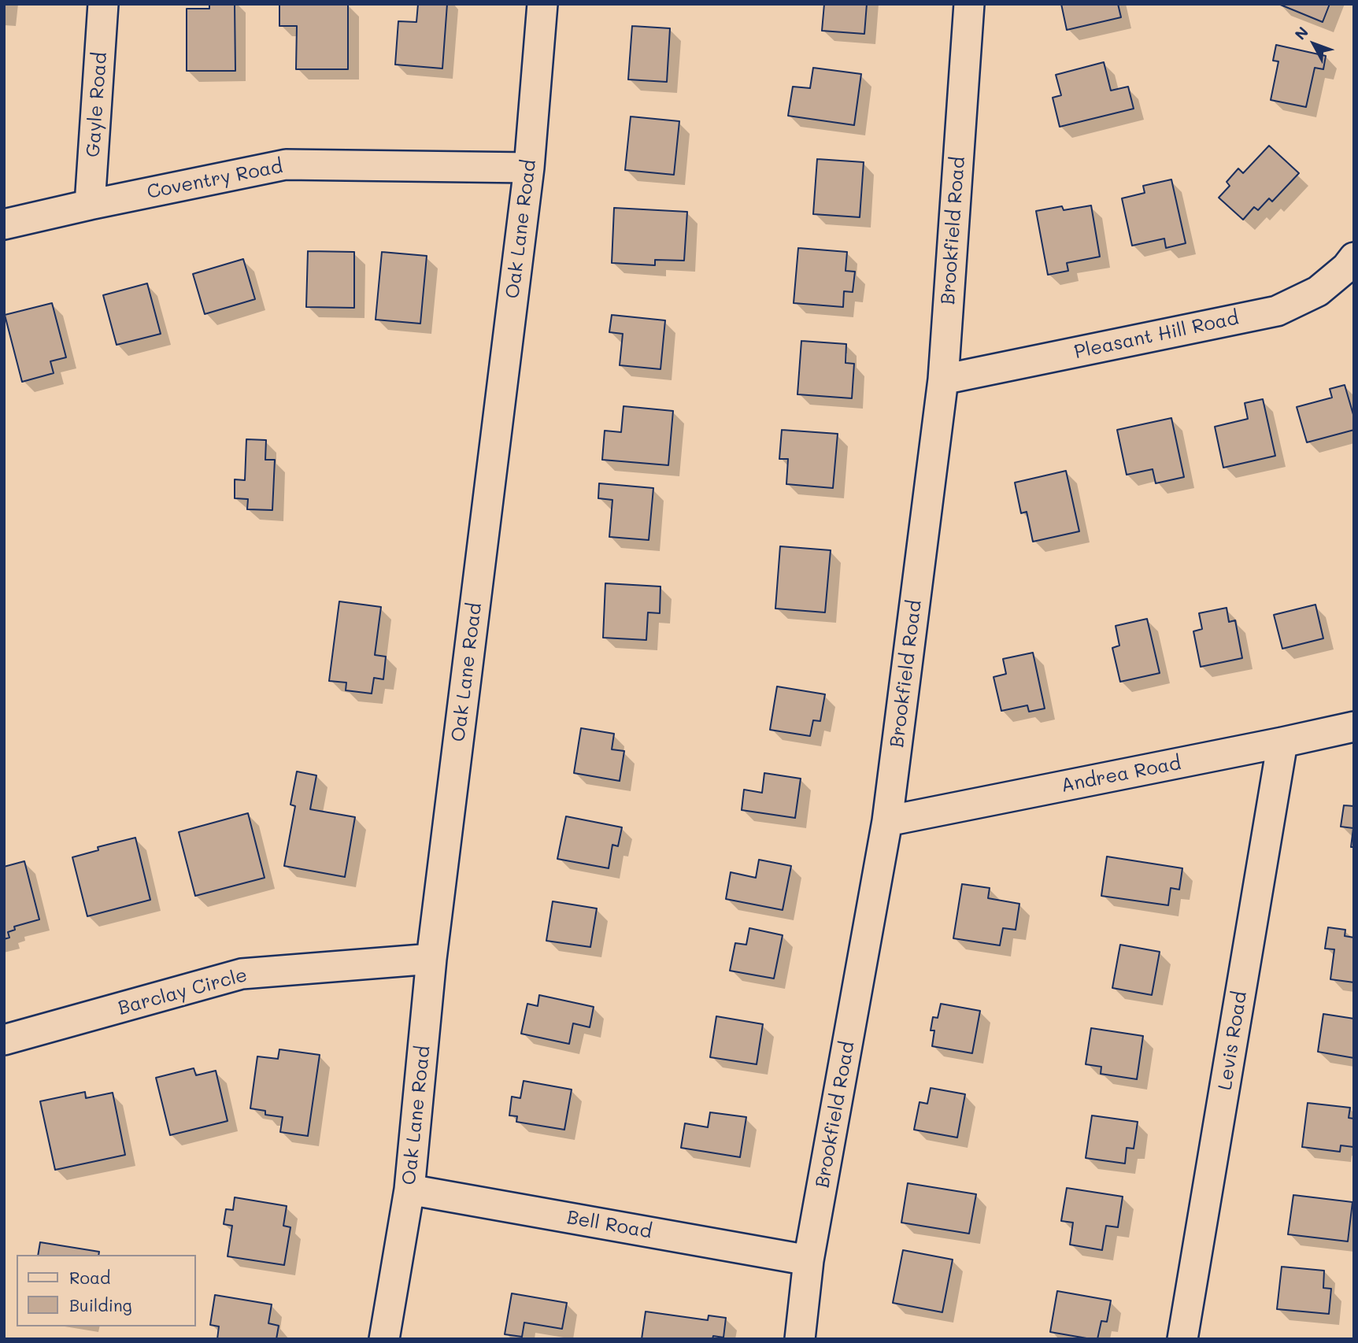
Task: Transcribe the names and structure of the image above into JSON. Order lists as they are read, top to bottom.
{
  "streets": {
    "street": [
      "Gayle Road",
      "Coventry Road",
      "Oak Lane Road",
      "Brookfield Road",
      "Pleasant Hill Road",
      "Andrea Road",
      "Barclay Circle",
      "Levis Road",
      "Bell Road"
    ]
  },
  "crossings": [
    ["Gayle Road", "Coventry Road"],
    ["Coventry Road", "Oak Lane Road"],
    ["Oak Lane Road", "Barclay Circle"],
    ["Oak Lane Road", "Bell Road"],
    ["Brookfield Road", "Pleasant Hill Road"],
    ["Brookfield Road", "Andrea Road"],
    ["Brookfield Road", "Bell Road"],
    ["Andrea Road", "Levis Road"]
  ],
  "legend": ["Road", "Building"],
  "north": "top left"
}
